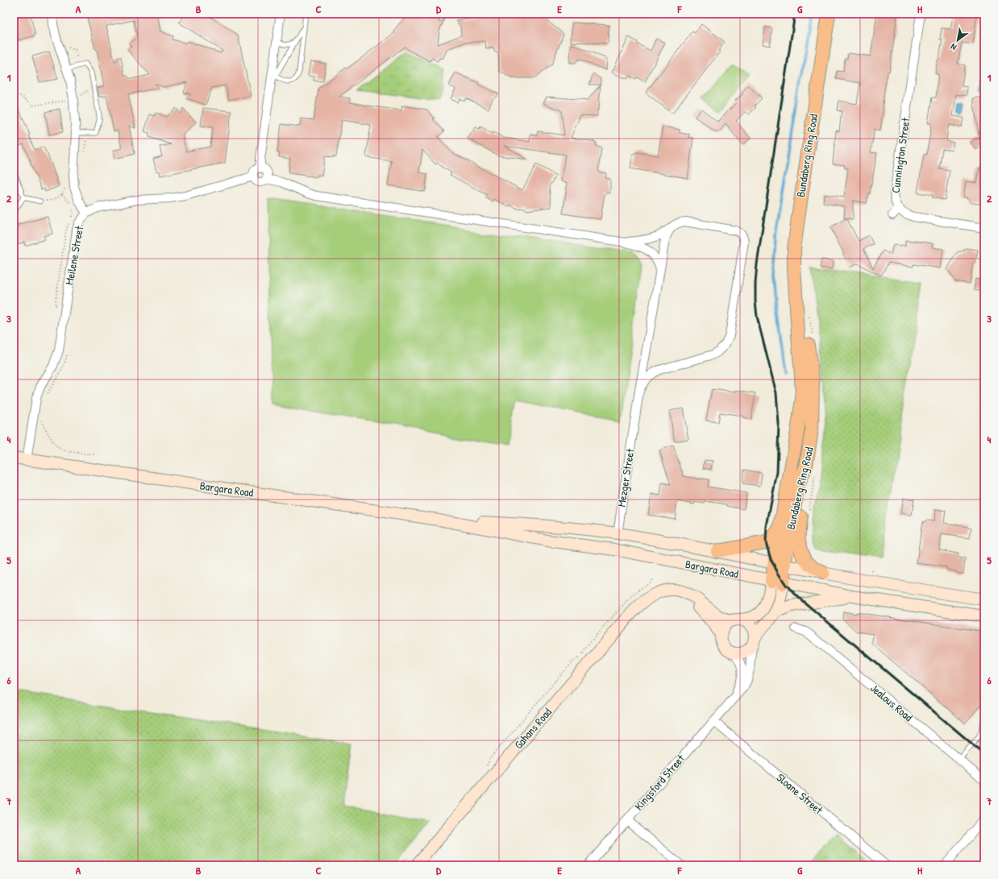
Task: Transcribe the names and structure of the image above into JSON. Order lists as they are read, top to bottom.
{
  "streets": {
    "main road": ["Bundaberg Ring Road", "Bargara Road", "Gahans Road"],
    "street": [
      "Cunnington Street",
      "Meilene Street",
      "Mezger Street",
      "Jealous Road",
      "Kingsford Street",
      "Sloane Street"
    ]
  },
  "crossings": [
    ["Bundaberg Ring Road", "Bargara Road"],
    ["Meilene Street", "Bargara Road"],
    ["Mezger Street", "Bargara Road"],
    ["Gahans Road", "Kingsford Street"],
    ["Kingsford Street", "Sloane Street"]
  ],
  "north": "bottom left",
  "grid": {
    "columns": [
      "A",
      "B",
      "C",
      "D",
      "E",
      "F",
      "G",
      "H"
    ],
    "rows": [
      "1",
      "2",
      "3",
      "4",
      "5",
      "6",
      "7"
    ]
  }
}
